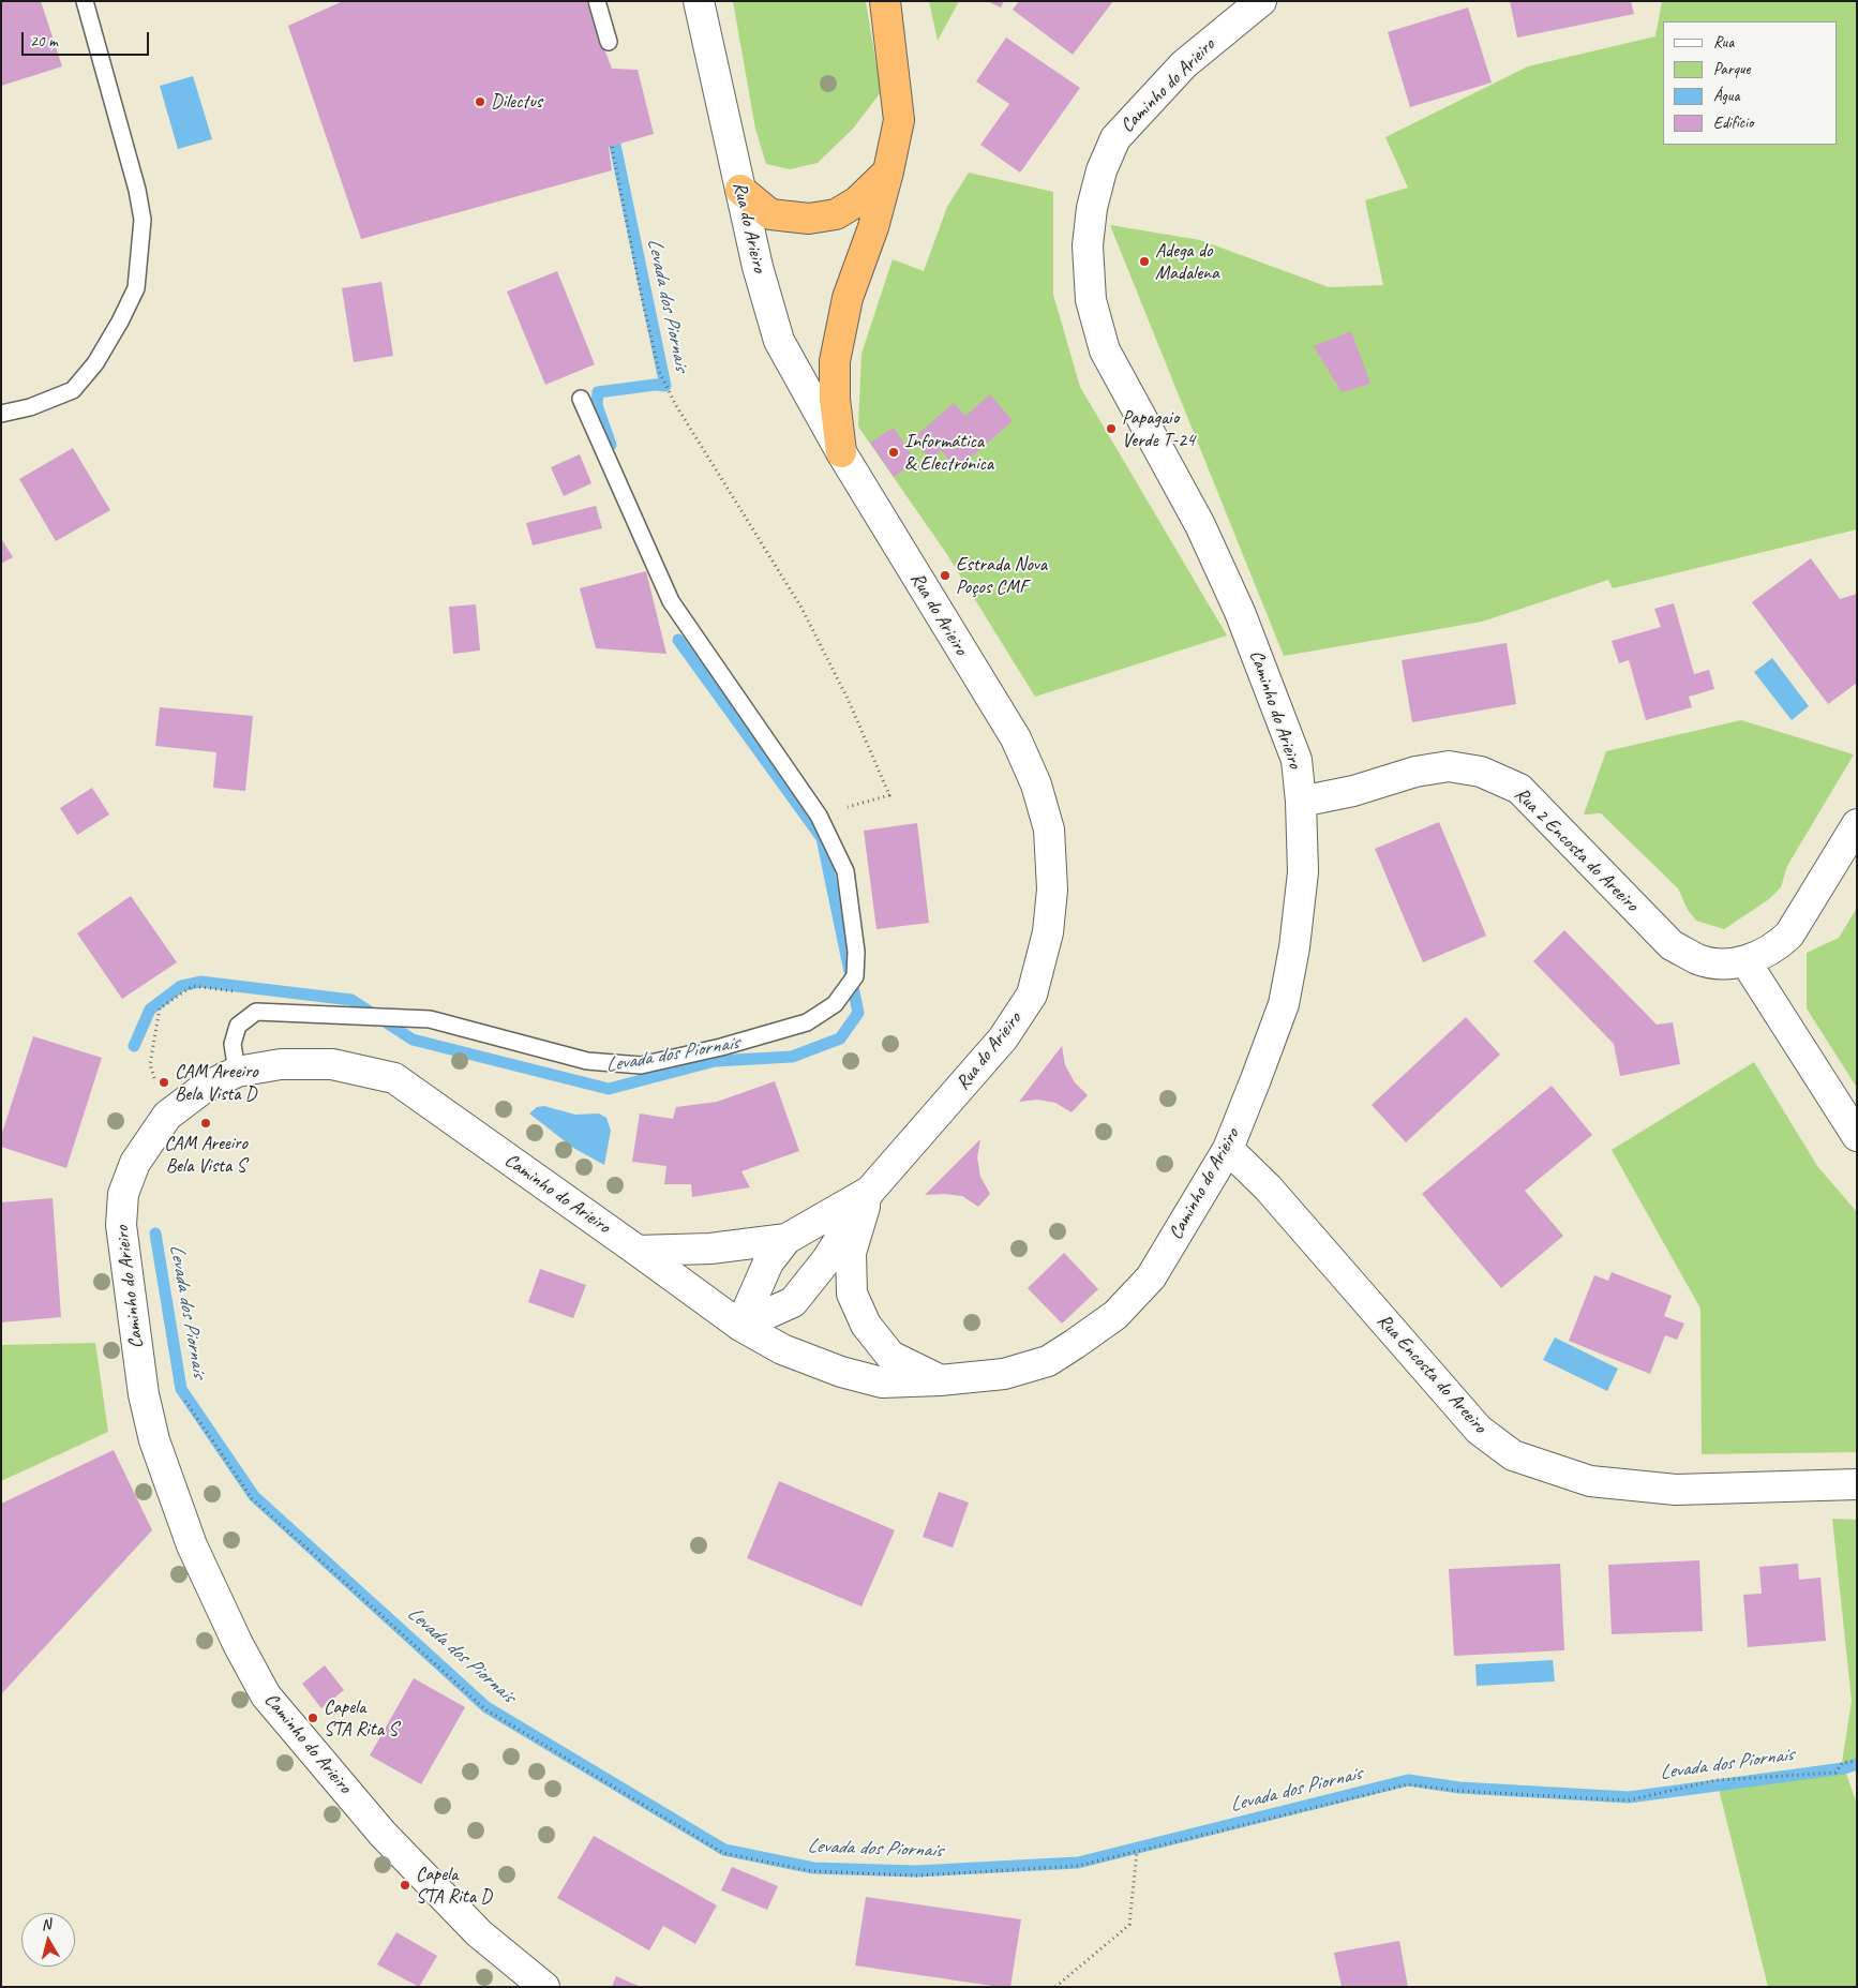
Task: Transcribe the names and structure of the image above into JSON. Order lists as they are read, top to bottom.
{
  "streets": {
    "street": [
      "Caminho do Arieiro",
      "Rua do Arieiro",
      "Rua 2 Encosta do Areeiro",
      "Rua Encosta do Areeiro"
    ]
  },
  "crossings": [
    ["Caminho do Arieiro", "Rua do Arieiro"],
    ["Caminho do Arieiro", "Rua 2 Encosta do Areeiro"],
    ["Caminho do Arieiro", "Rua Encosta do Areeiro"]
  ],
  "water": ["Levada dos Piornais"],
  "places": [
    "Dilectus",
    "Adega do Madalena",
    "Papagaio Verde T-24",
    "Informática & Electrónica",
    "Estrada Nova Poços CMF",
    "CAM Areeiro Bela Vista D",
    "CAM Areeiro Bela Vista S",
    "Capela STA Rita S",
    "Capela STA Rita D"
  ],
  "legend": [
    "Rua",
    "Parque",
    "Água",
    "Edifício"
  ],
  "scale_bar": "20 m",
  "north": "top"
}
